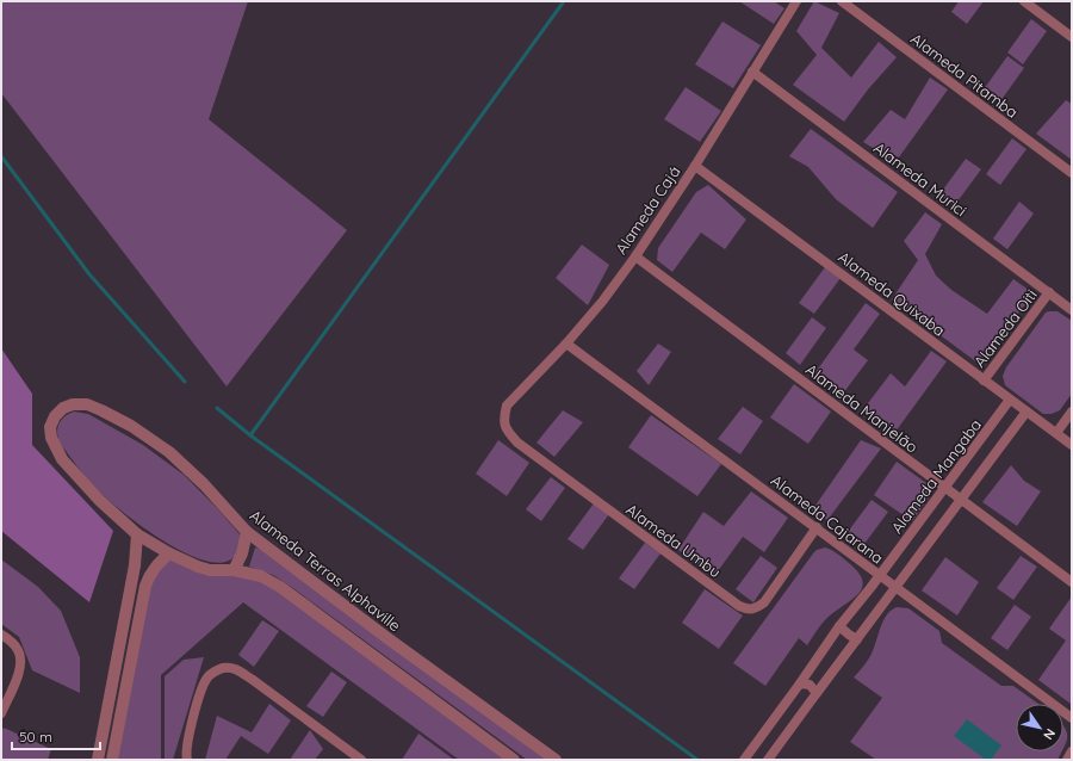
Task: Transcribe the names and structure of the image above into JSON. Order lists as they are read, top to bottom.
{
  "streets": {
    "street": [
      "Alameda Pitamba",
      "Alameda Murici",
      "Alameda Cajá",
      "Alameda Quixaba",
      "Alameda Oiti",
      "Alameda Manjelão",
      "Alameda Mangaba",
      "Alameda Cajarana",
      "Alameda Umbu",
      "Alameda Terras Alphaville"
    ]
  },
  "crossings": [
    ["Alameda Murici", "Alameda Cajá"],
    ["Alameda Murici", "Alameda Oiti"],
    ["Alameda Cajá", "Alameda Quixaba"],
    ["Alameda Cajá", "Alameda Manjelão"],
    ["Alameda Cajá", "Alameda Cajarana"],
    ["Alameda Cajá", "Alameda Umbu"],
    ["Alameda Quixaba", "Alameda Oiti"],
    ["Alameda Quixaba", "Alameda Mangaba"],
    ["Alameda Manjelão", "Alameda Mangaba"],
    ["Alameda Mangaba", "Alameda Cajarana"],
    ["Alameda Cajarana", "Alameda Umbu"]
  ],
  "scale_bar": "50 m",
  "north": "bottom right"
}
